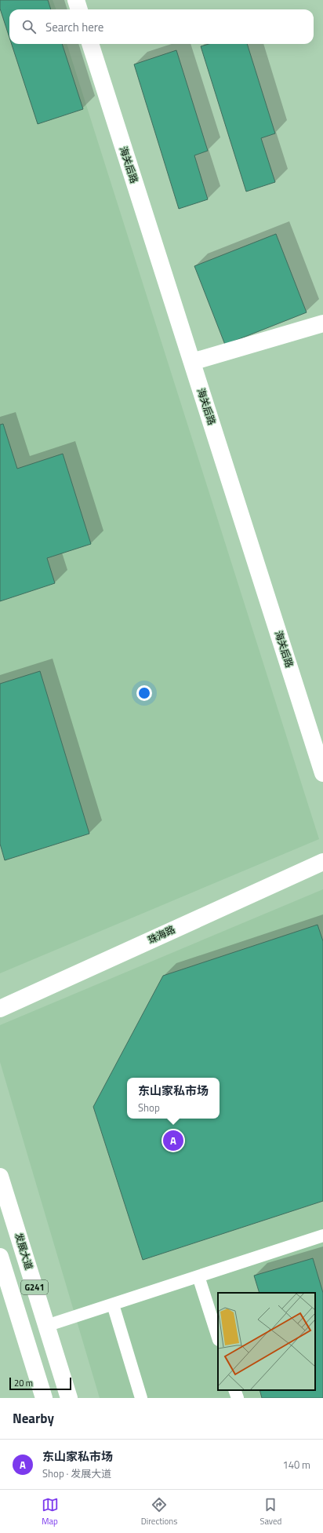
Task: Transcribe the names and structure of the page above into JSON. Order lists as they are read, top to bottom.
{
  "streets": {
    "main road": [
      "海关后路",
      "珠海路",
      "发展大道",
      "G241"
    ]
  },
  "scale_bar": "20 m",
  "page": {
    "search": "Search here",
    "popup": ["东山家私市场", "Shop"],
    "pins": "A",
    "scale": "20 m",
    "heading": "Nearby",
    "list": [
      {
        "mark": "A",
        "name": "东山家私市场",
        "note": "Shop · 发展大道",
        "value": "140 m"
      }
    ],
    "nav": ["Map", "Directions", "Saved"]
  }
}
